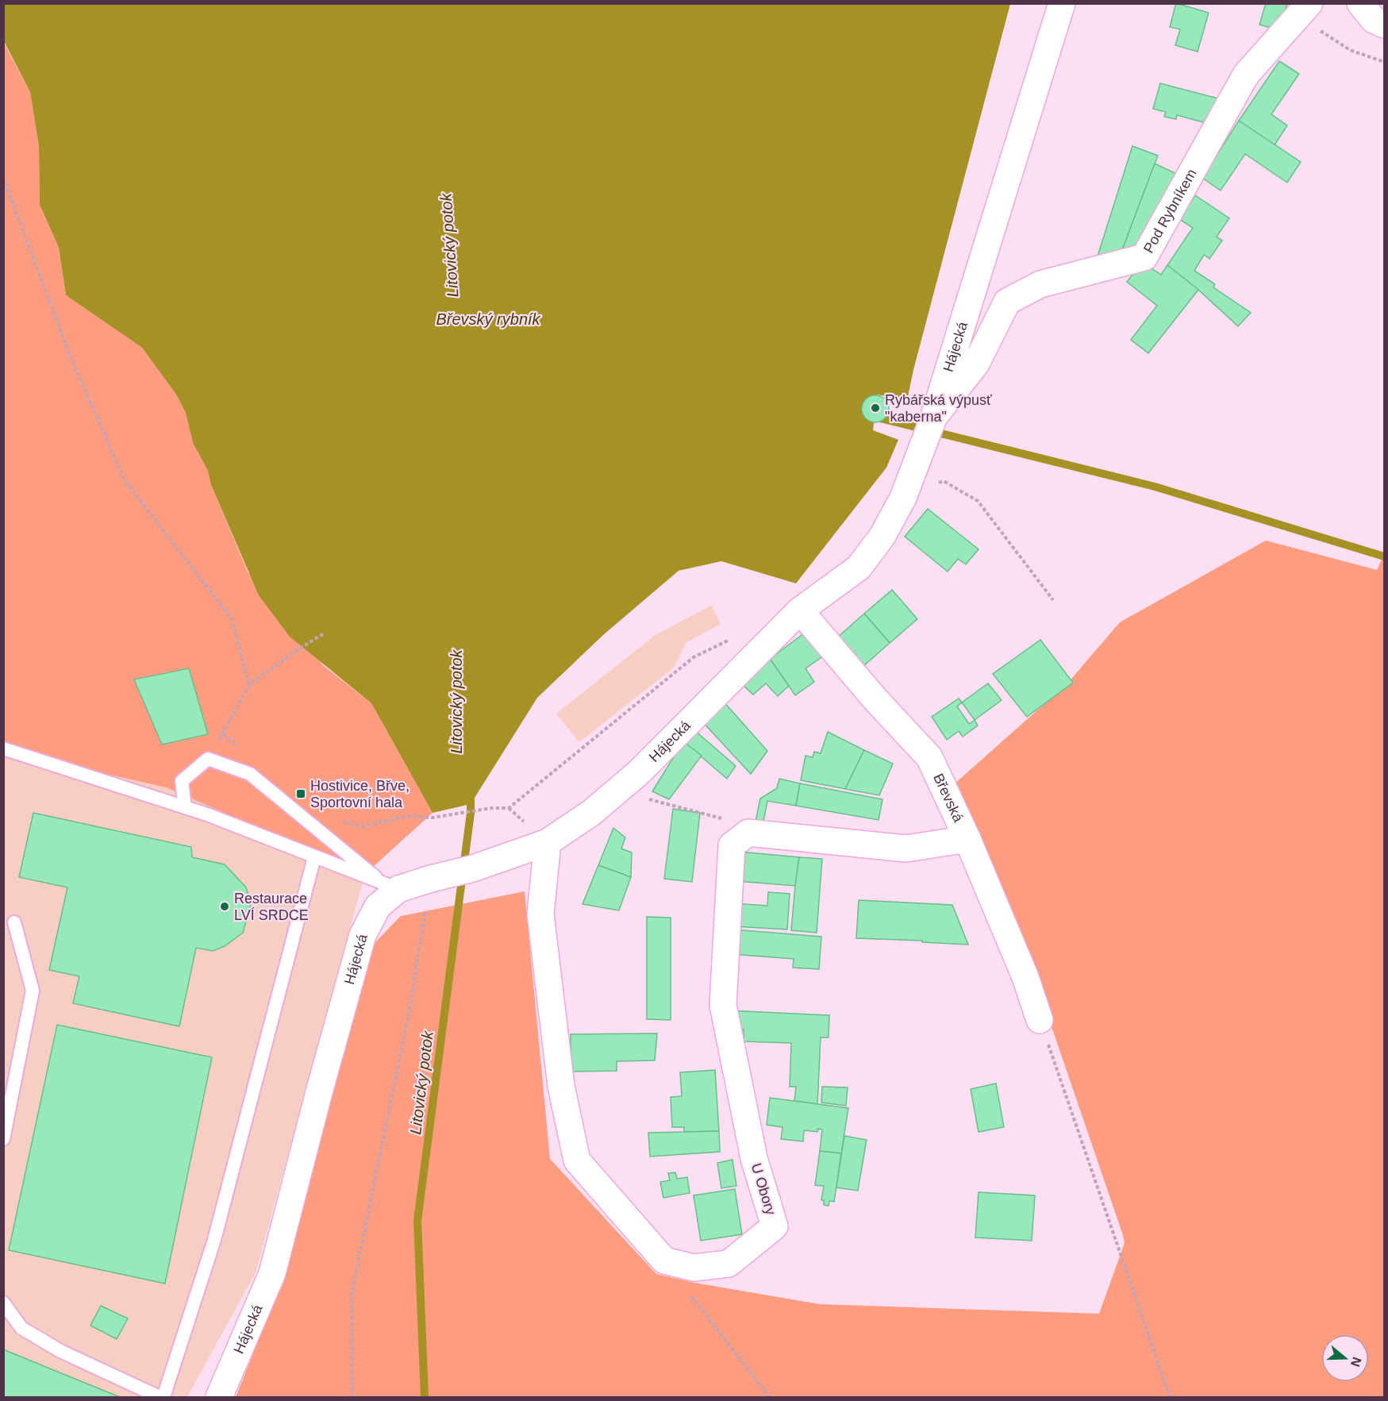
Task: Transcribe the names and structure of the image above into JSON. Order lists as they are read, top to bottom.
{
  "streets": {
    "street": [
      "Pod Rybníkem",
      "Hájecká",
      "Břevská",
      "U Obory"
    ]
  },
  "crossings": [
    ["Pod Rybníkem", "Hájecká"],
    ["Hájecká", "Břevská"]
  ],
  "water": ["Litovický potok", "Břevský rybník"],
  "places": {
    "other": ["Rybářská výpusť \"kaberna\"", "Restaurace LVÍ SRDCE"],
    "transit": ["Hostivice, Břve, Sportovní hala"]
  },
  "north": "right"
}
